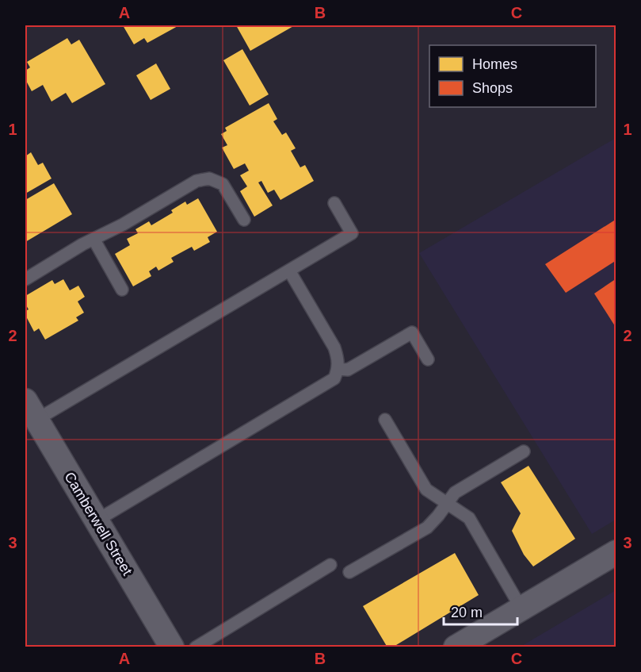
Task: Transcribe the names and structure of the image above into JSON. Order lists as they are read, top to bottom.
{
  "streets": {
    "street": ["Camberwell Street"]
  },
  "legend": ["Homes", "Shops"],
  "scale_bar": "20 m",
  "grid": {
    "columns": ["A", "B", "C"],
    "rows": ["1", "2", "3"]
  }
}
